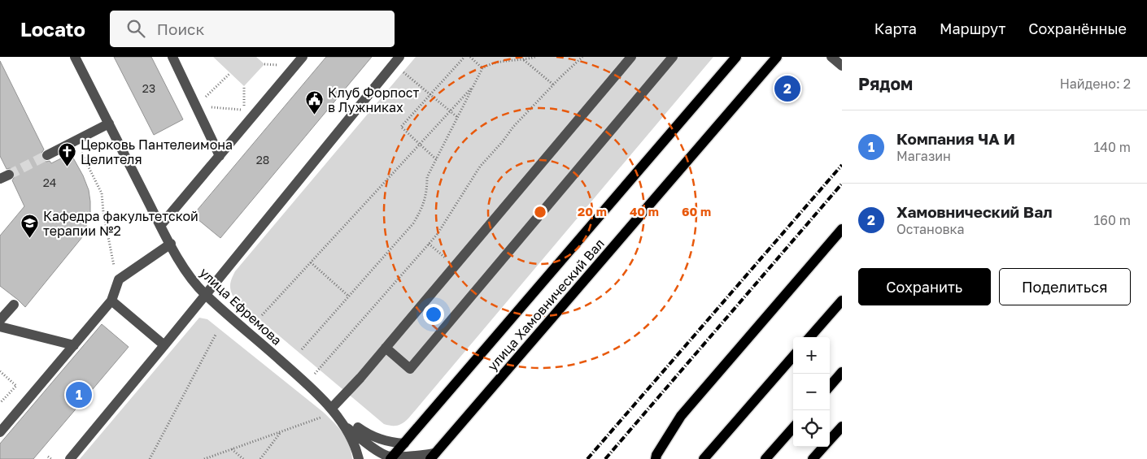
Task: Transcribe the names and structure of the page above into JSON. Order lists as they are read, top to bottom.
{
  "streets": {
    "main road": ["улица Хамовнический Вал"],
    "street": ["улица Ефремова"]
  },
  "crossings": [
    ["улица Хамовнический Вал", "улица Ефремова"]
  ],
  "places": {
    "public building": ["Клуб Форпост в Лужниках"],
    "church": ["Церковь Пантелеимона Целителя"],
    "school or university": ["Кафедра факультетской терапии №2"]
  },
  "house_numbers": ["23", "28", "24"],
  "page": {
    "header": "Locato",
    "search": "Поиск",
    "nav": ["Карта", "Маршрут", "Сохранённые"],
    "heading": ["Рядом", "Найдено: 2"],
    "pins": ["2", "1"],
    "list": [
      {
        "mark": "1",
        "name": "Компания ЧА И",
        "note": "Магазин",
        "value": "140 m"
      },
      {
        "mark": "2",
        "name": "Хамовнический Вал",
        "note": "Остановка",
        "value": "160 m"
      }
    ],
    "buttons": ["Сохранить", "Поделиться"],
    "map_buttons": ["+", "−"]
  },
  "rings": ["20 m", "40 m", "60 m"]
}
